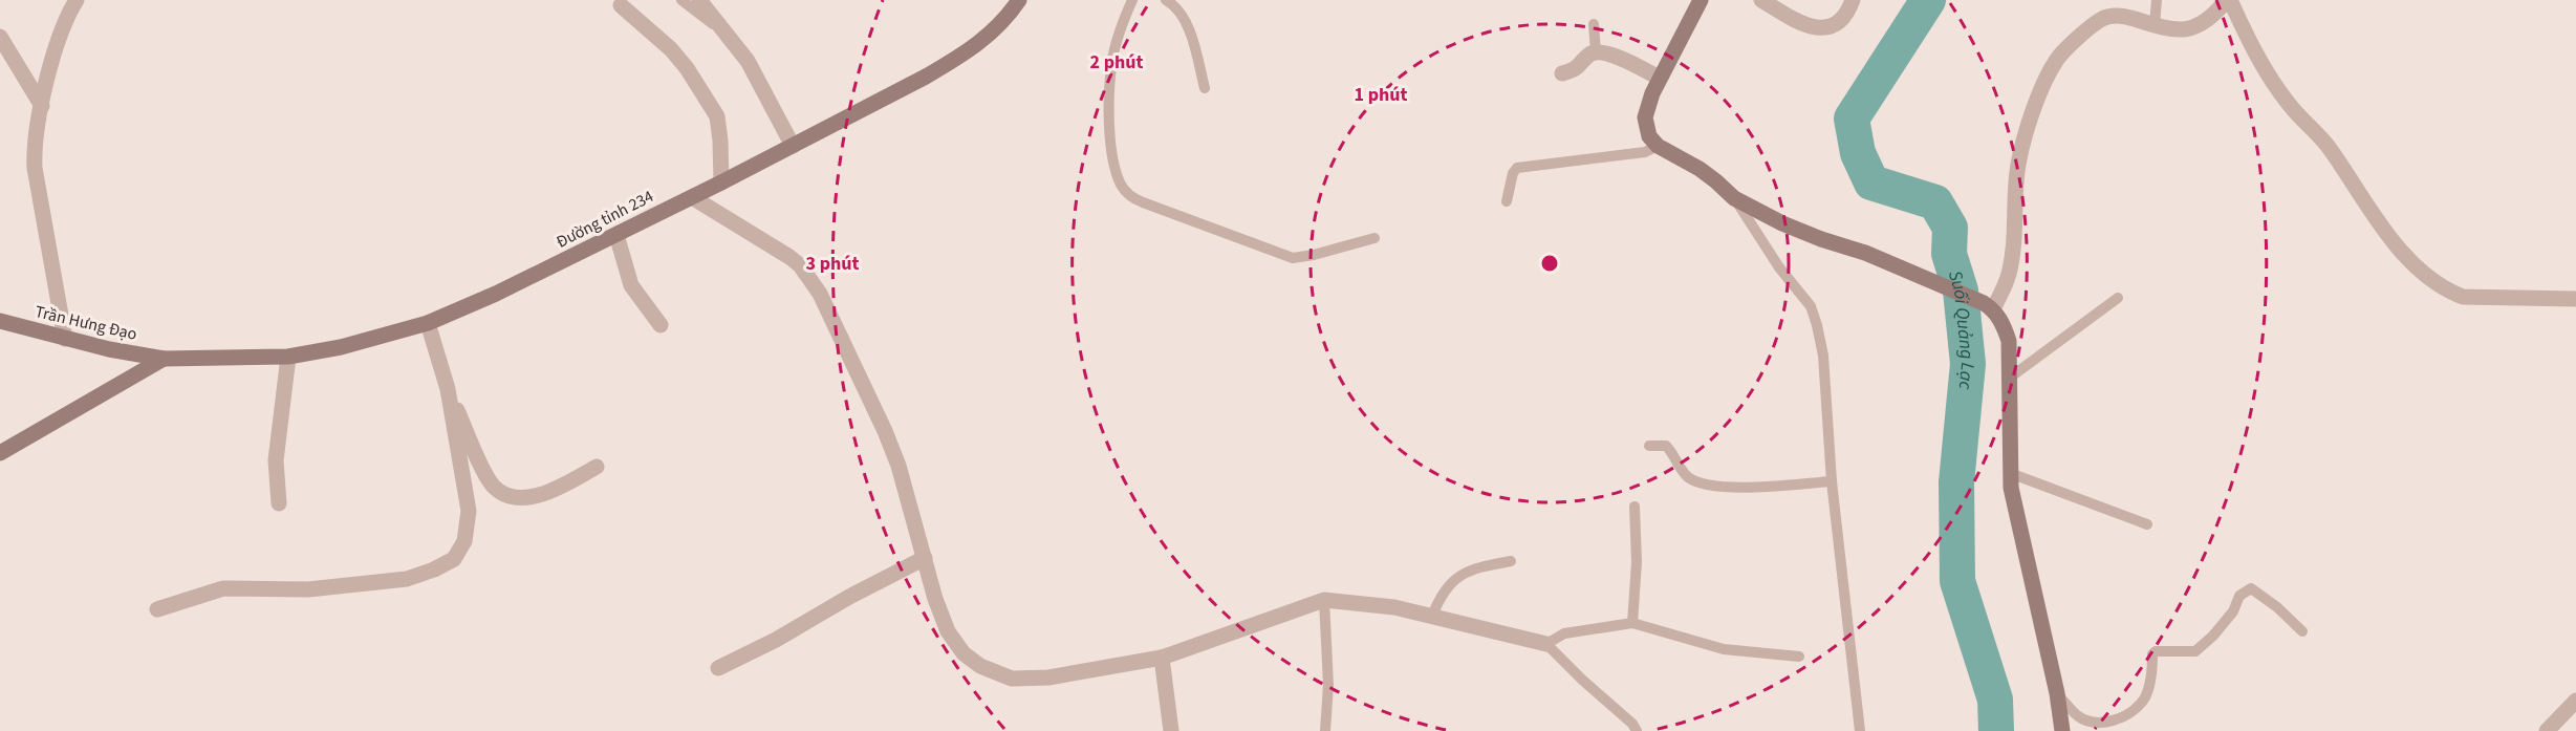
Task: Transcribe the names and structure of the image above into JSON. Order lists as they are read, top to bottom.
{
  "streets": {
    "main road": ["Đường tỉnh 234", "Trần Hưng Đạo"]
  },
  "crossings": [
    ["Đường tỉnh 234", "Trần Hưng Đạo"]
  ],
  "water": ["Suối Quảng Lạc"],
  "rings": ["2 phút", "1 phút", "3 phút"]
}
